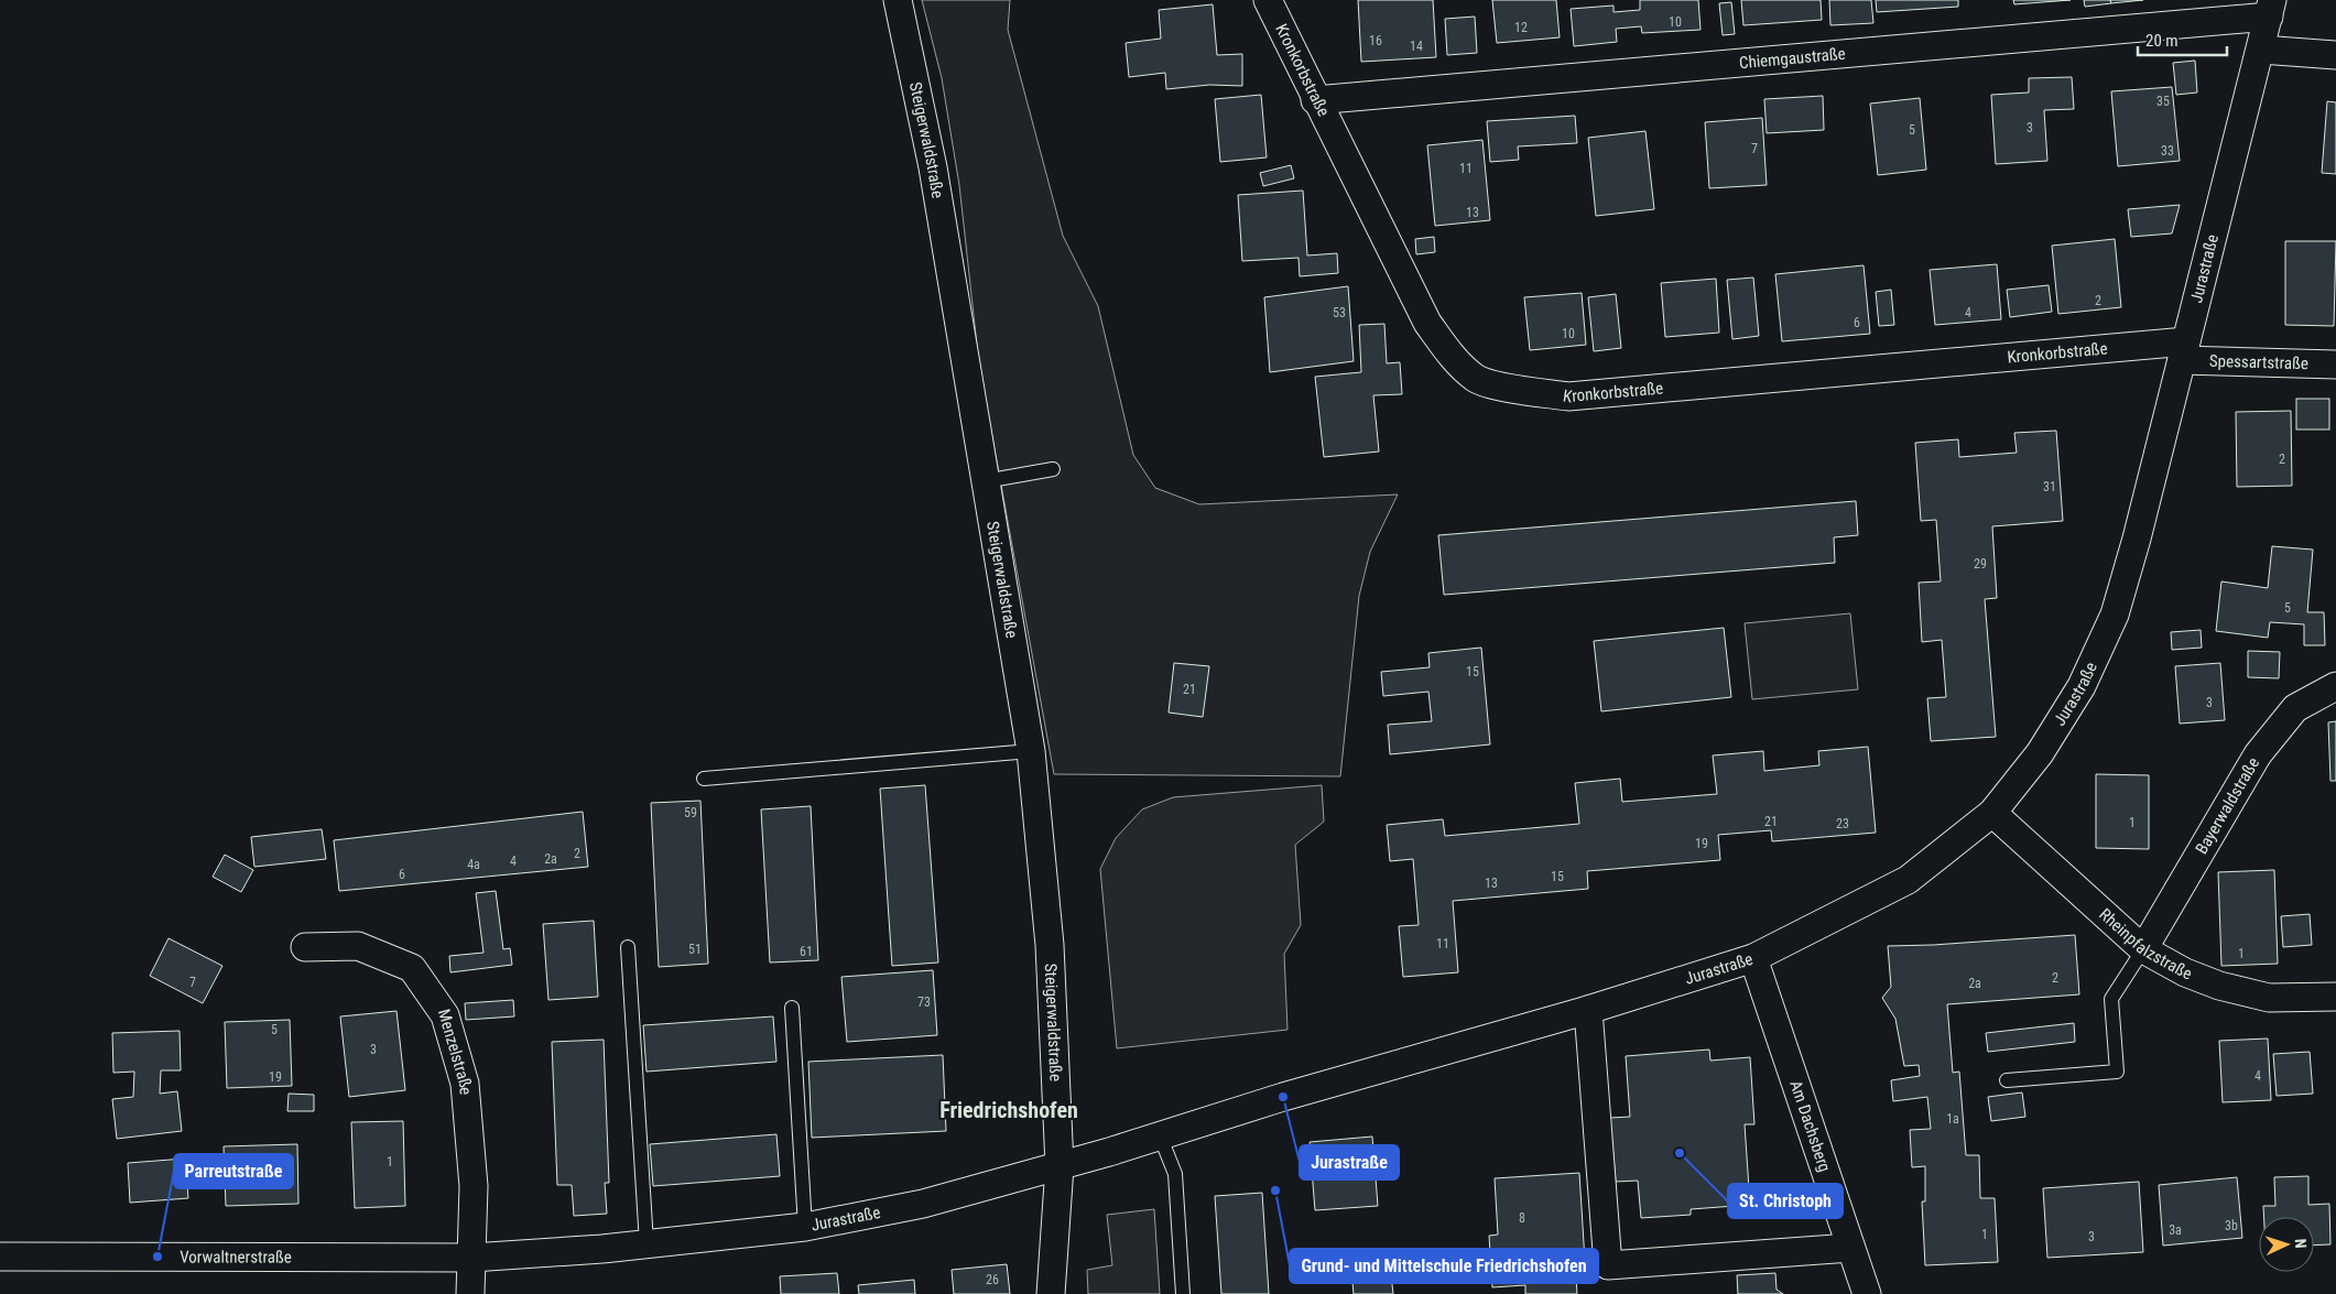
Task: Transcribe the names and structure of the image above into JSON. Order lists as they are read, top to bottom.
{
  "streets": {
    "street": [
      "Chiemgaustraße",
      "Kronkorbstraße",
      "Steigerwaldstraße",
      "Jurastraße",
      "Spessartstraße",
      "Bayerwaldstraße",
      "Rheinpfalzstraße",
      "Menzelstraße",
      "Am Dachsberg",
      "Vorwaltnerstraße"
    ]
  },
  "crossings": [
    ["Chiemgaustraße", "Kronkorbstraße"],
    ["Chiemgaustraße", "Jurastraße"],
    ["Kronkorbstraße", "Jurastraße"],
    ["Kronkorbstraße", "Spessartstraße"],
    ["Steigerwaldstraße", "Jurastraße"],
    ["Jurastraße", "Spessartstraße"],
    ["Jurastraße", "Rheinpfalzstraße"],
    ["Jurastraße", "Menzelstraße"],
    ["Jurastraße", "Am Dachsberg"],
    ["Jurastraße", "Vorwaltnerstraße"],
    ["Bayerwaldstraße", "Rheinpfalzstraße"],
    ["Menzelstraße", "Vorwaltnerstraße"]
  ],
  "districts": ["Friedrichshofen"],
  "places": [
    "Jurastraße",
    "St. Christoph",
    "Grund- und Mittelschule Friedrichshofen",
    "Parreutstraße"
  ],
  "house_numbers": [
    "10",
    "12",
    "16",
    "14",
    "35",
    "3",
    "5",
    "7",
    "33",
    "11",
    "13",
    "2",
    "53",
    "4",
    "6",
    "10",
    "2",
    "31",
    "29",
    "5",
    "15",
    "21",
    "3",
    "59",
    "21",
    "1",
    "23",
    "19",
    "2",
    "2a",
    "4",
    "4a",
    "6",
    "15",
    "13",
    "11",
    "51",
    "61",
    "1",
    "2",
    "7",
    "2a",
    "73",
    "5",
    "3",
    "4",
    "19",
    "1a",
    "1",
    "8",
    "3b",
    "3a",
    "1",
    "3",
    "26"
  ],
  "scale_bar": "20 m",
  "north": "right"
}
